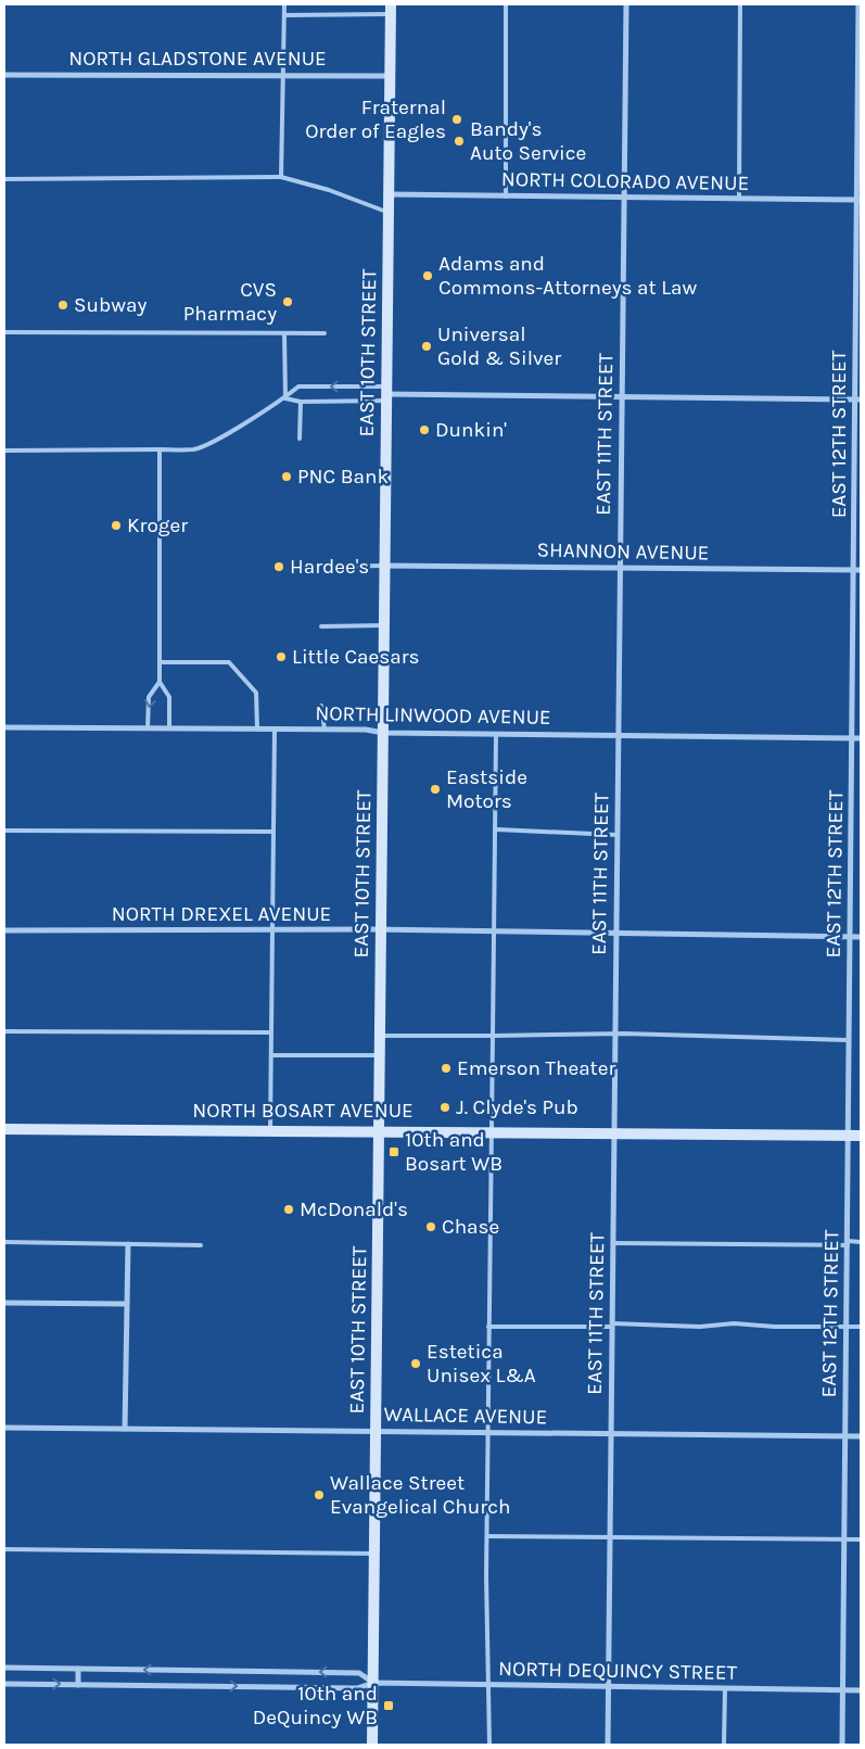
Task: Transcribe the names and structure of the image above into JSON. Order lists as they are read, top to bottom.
{
  "streets": {
    "main road": ["EAST 10TH STREET", "NORTH BOSART AVENUE"],
    "street": [
      "NORTH GLADSTONE AVENUE",
      "NORTH COLORADO AVENUE",
      "EAST 11TH STREET",
      "EAST 12TH STREET",
      "SHANNON AVENUE",
      "NORTH LINWOOD AVENUE",
      "NORTH DREXEL AVENUE",
      "WALLACE AVENUE",
      "NORTH DEQUINCY STREET"
    ]
  },
  "crossings": [
    ["NORTH GLADSTONE AVENUE", "EAST 10TH STREET"],
    ["NORTH COLORADO AVENUE", "EAST 10TH STREET"],
    ["NORTH COLORADO AVENUE", "EAST 11TH STREET"],
    ["NORTH COLORADO AVENUE", "EAST 12TH STREET"],
    ["EAST 10TH STREET", "SHANNON AVENUE"],
    ["EAST 10TH STREET", "NORTH LINWOOD AVENUE"],
    ["EAST 10TH STREET", "NORTH DREXEL AVENUE"],
    ["EAST 10TH STREET", "NORTH BOSART AVENUE"],
    ["EAST 10TH STREET", "WALLACE AVENUE"],
    ["EAST 10TH STREET", "NORTH DEQUINCY STREET"],
    ["EAST 11TH STREET", "SHANNON AVENUE"],
    ["EAST 11TH STREET", "NORTH LINWOOD AVENUE"],
    ["EAST 11TH STREET", "NORTH DREXEL AVENUE"],
    ["EAST 11TH STREET", "NORTH BOSART AVENUE"],
    ["EAST 11TH STREET", "WALLACE AVENUE"],
    ["EAST 11TH STREET", "NORTH DEQUINCY STREET"],
    ["EAST 12TH STREET", "SHANNON AVENUE"],
    ["EAST 12TH STREET", "NORTH LINWOOD AVENUE"],
    ["EAST 12TH STREET", "NORTH DREXEL AVENUE"],
    ["EAST 12TH STREET", "NORTH BOSART AVENUE"],
    ["EAST 12TH STREET", "WALLACE AVENUE"],
    ["EAST 12TH STREET", "NORTH DEQUINCY STREET"]
  ],
  "places": {
    "other": [
      "Fraternal Order of Eagles",
      "Bandy's Auto Service",
      "Adams and Commons-Attorneys at Law",
      "CVS Pharmacy",
      "Subway",
      "Universal Gold & Silver",
      "Dunkin'",
      "PNC Bank",
      "Kroger",
      "Hardee's",
      "Little Caesars",
      "Eastside Motors",
      "Emerson Theater",
      "J. Clyde's Pub",
      "McDonald's",
      "Chase",
      "Estetica Unisex L&A",
      "Wallace Street Evangelical Church"
    ],
    "transit": ["10th and Bosart WB", "10th and DeQuincy WB"]
  }
}
